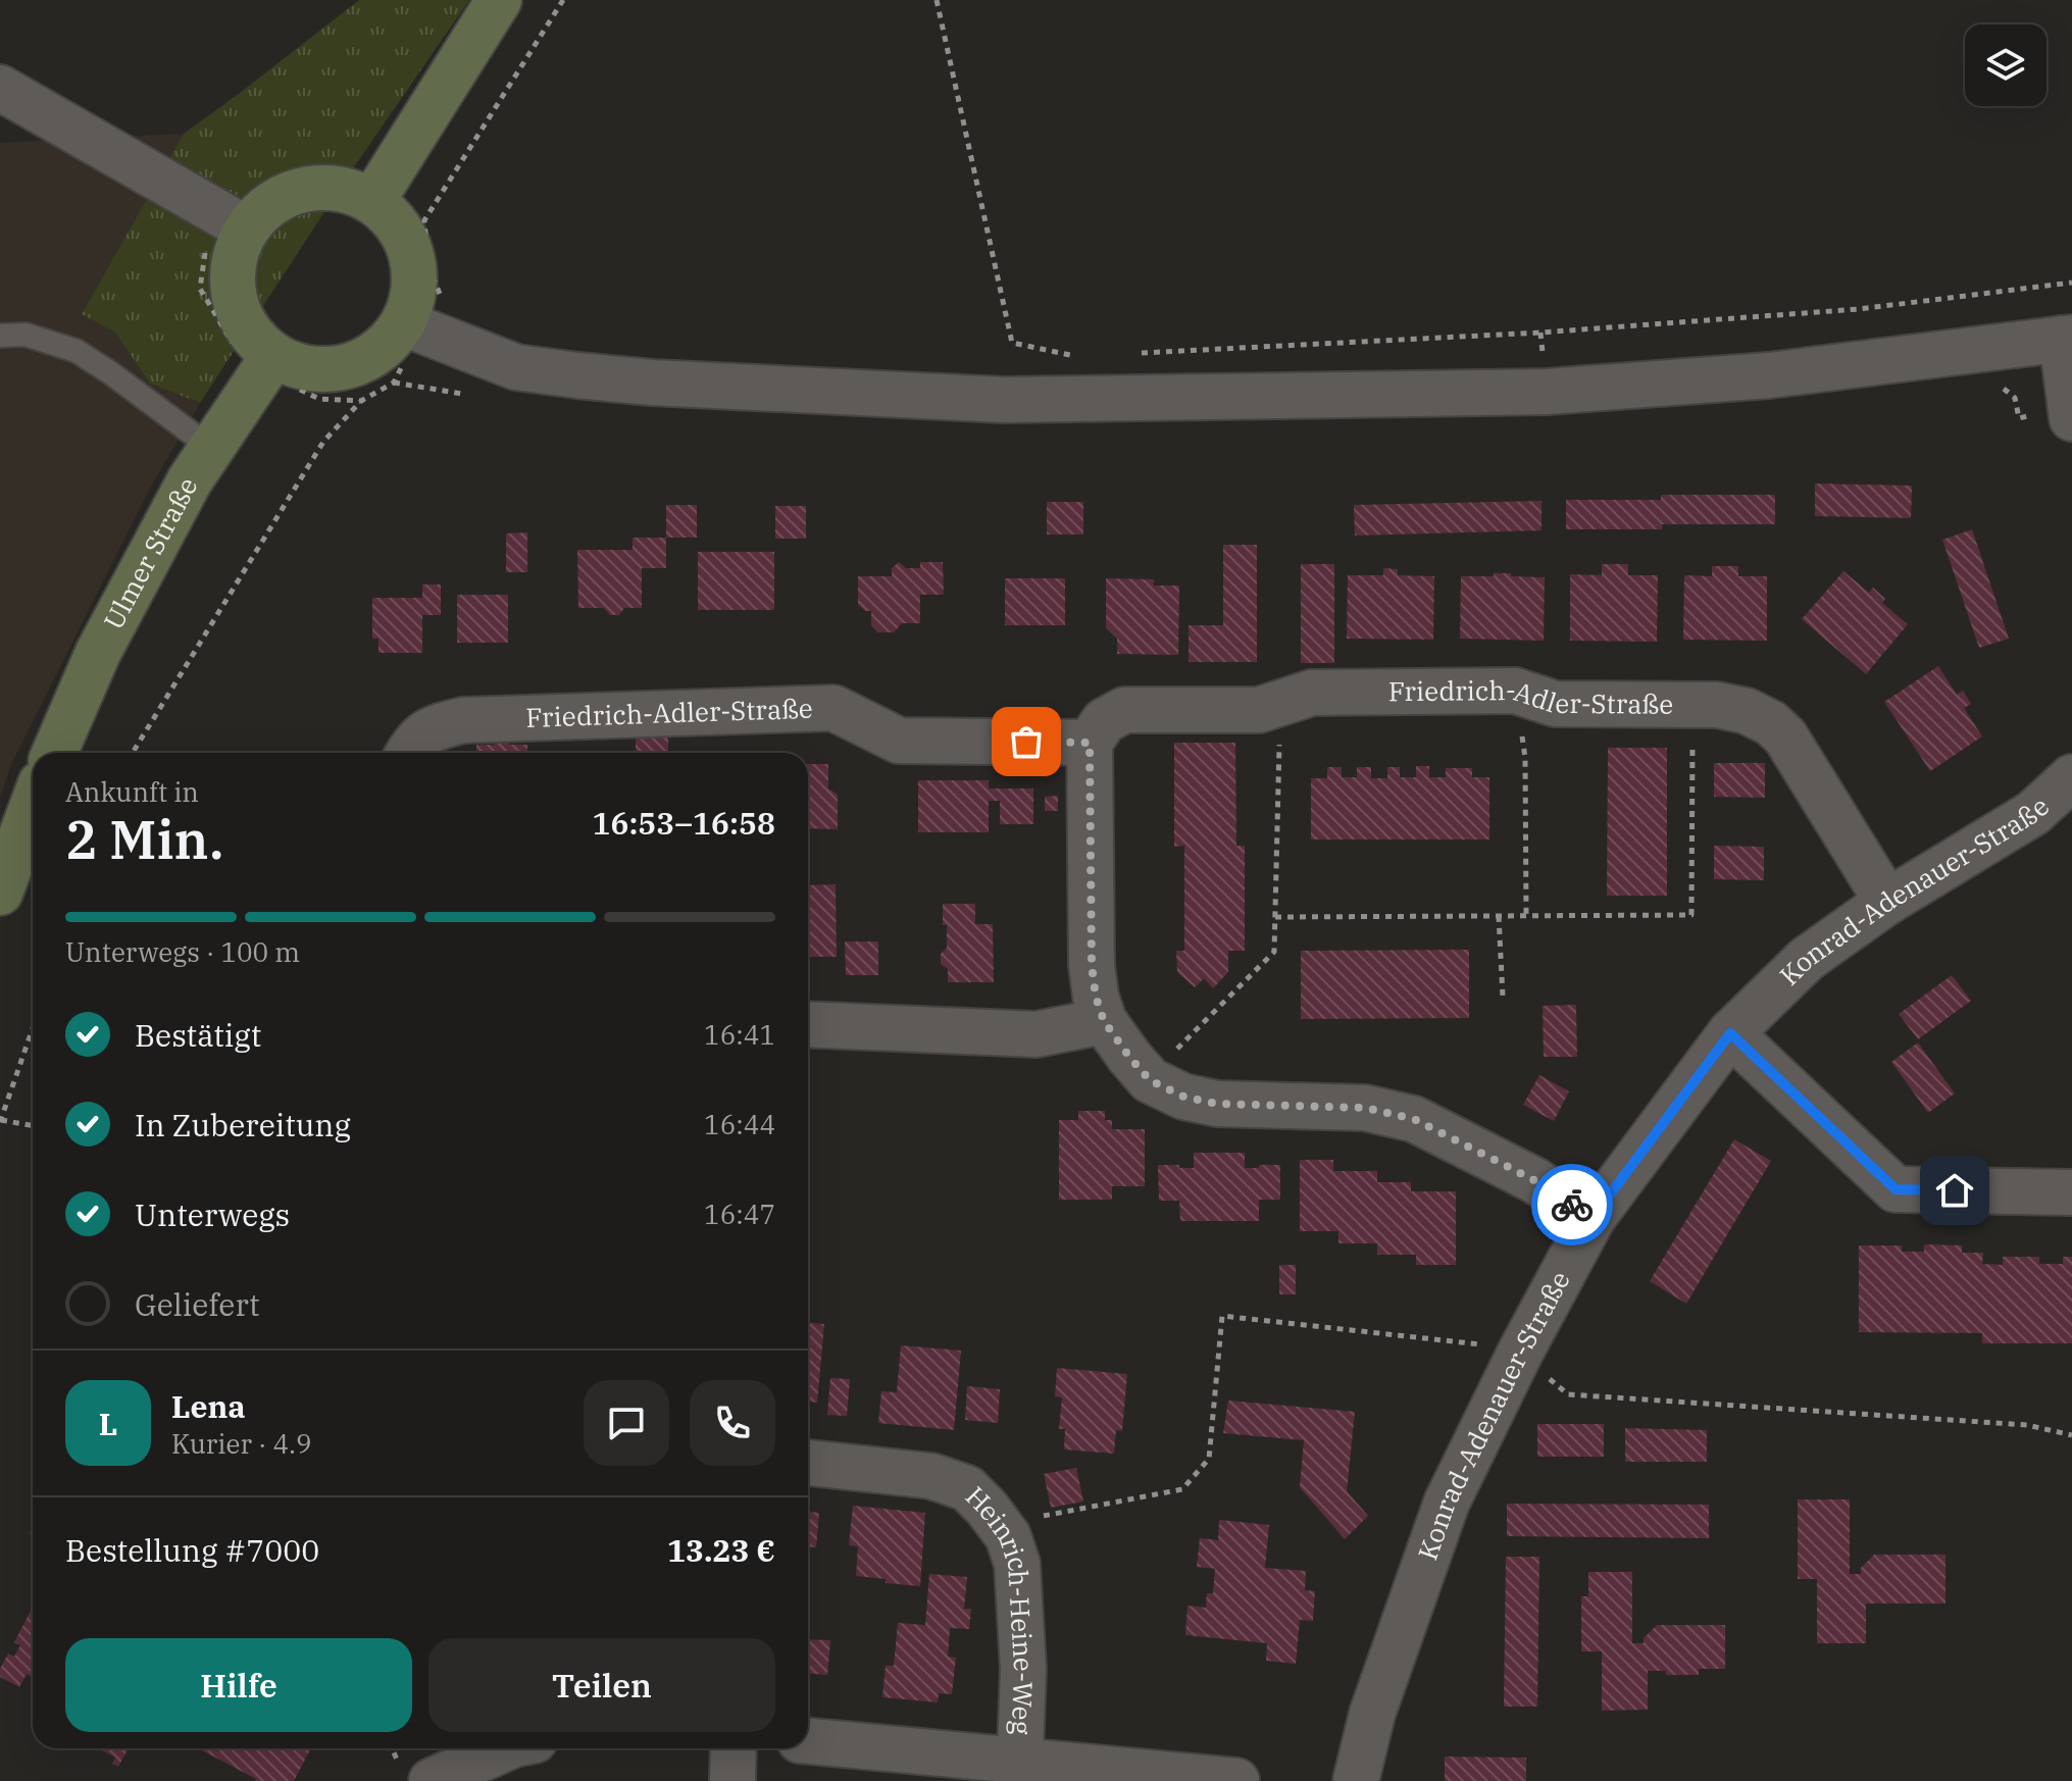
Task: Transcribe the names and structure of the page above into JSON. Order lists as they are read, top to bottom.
{
  "streets": {
    "main road": ["Ulmer Straße"],
    "street": ["Friedrich-Adler-Straße", "Konrad-Adenauer-Straße", "Heinrich-Heine-Weg"]
  },
  "crossings": [
    ["Friedrich-Adler-Straße", "Konrad-Adenauer-Straße"]
  ],
  "page": {
    "heading": ["2 Min.", "Ankunft in", "16:53–16:58"],
    "panel": [
      "Lena",
      "Kurier · 4.9",
      "Bestellung #7000",
      "13.23 €"
    ],
    "bar": "Unterwegs · 100 m",
    "list": [
      ["Bestätigt", "16:41"],
      ["In Zubereitung", "16:44"],
      ["Unterwegs", "16:47"],
      "Geliefert"
    ],
    "round": "L",
    "buttons": ["Hilfe", "Teilen"]
  }
}
